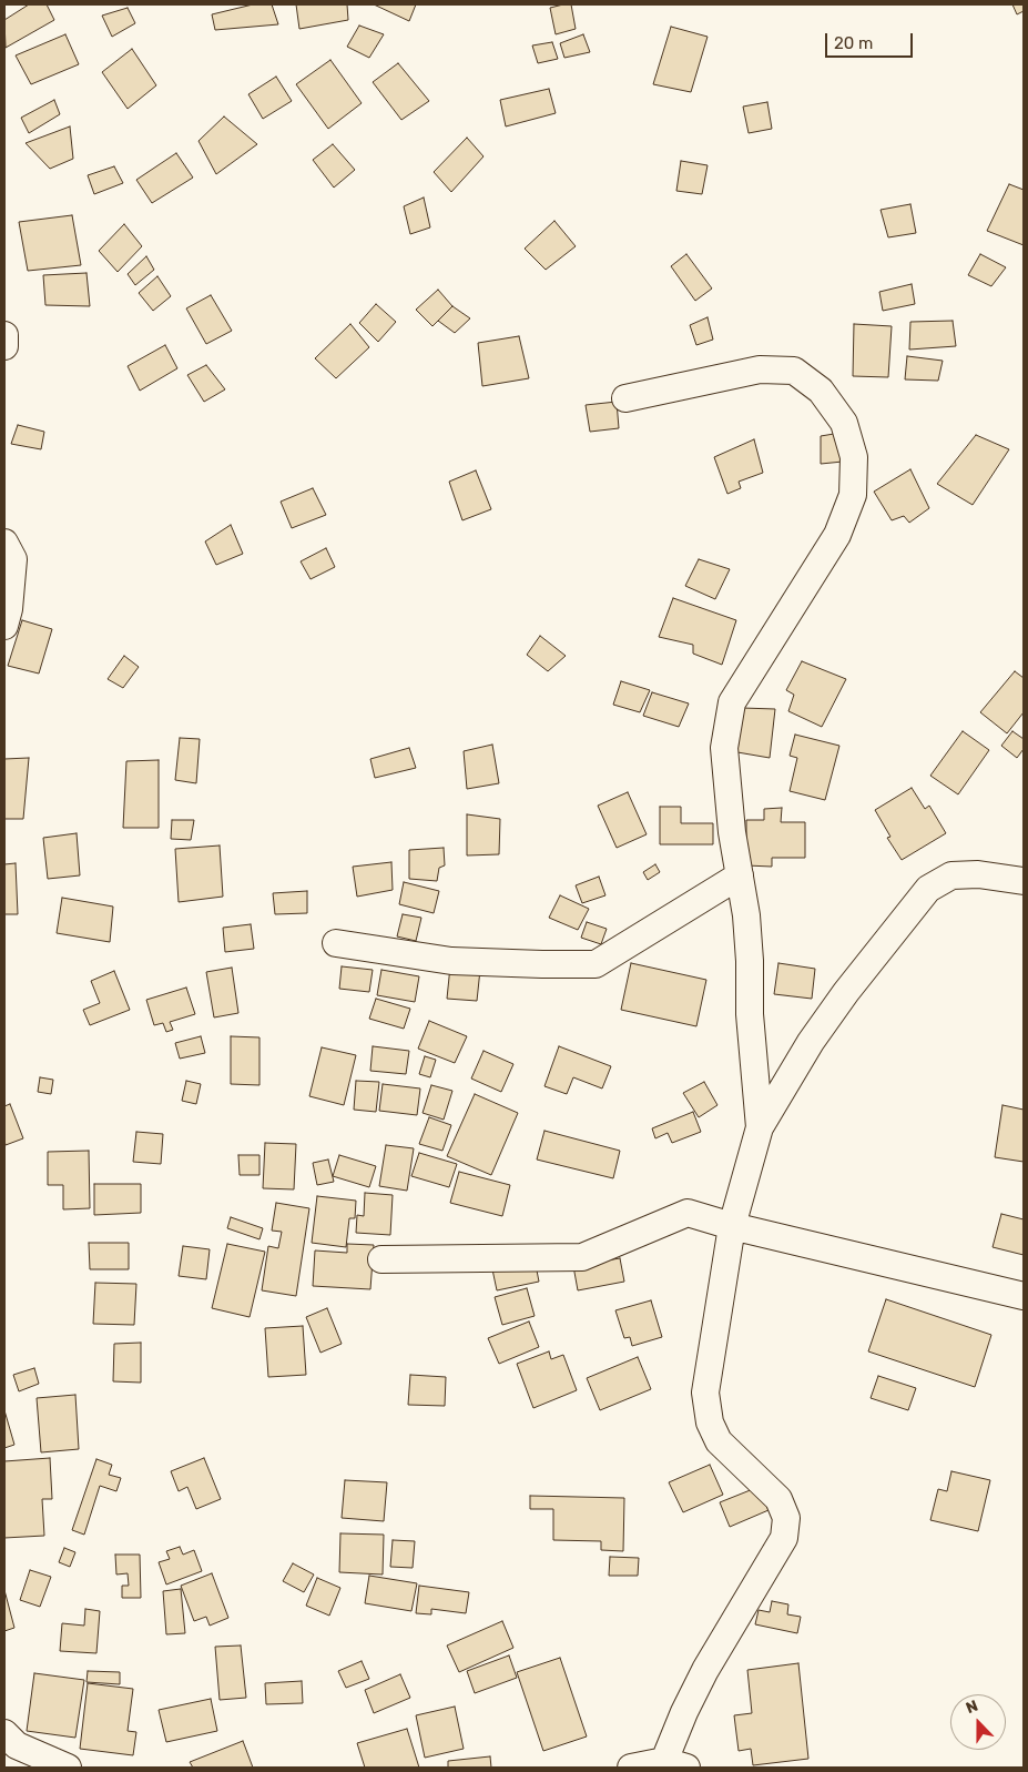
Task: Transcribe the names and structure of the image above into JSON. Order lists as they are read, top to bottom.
{
  "scale_bar": "20 m",
  "north": "top"
}
